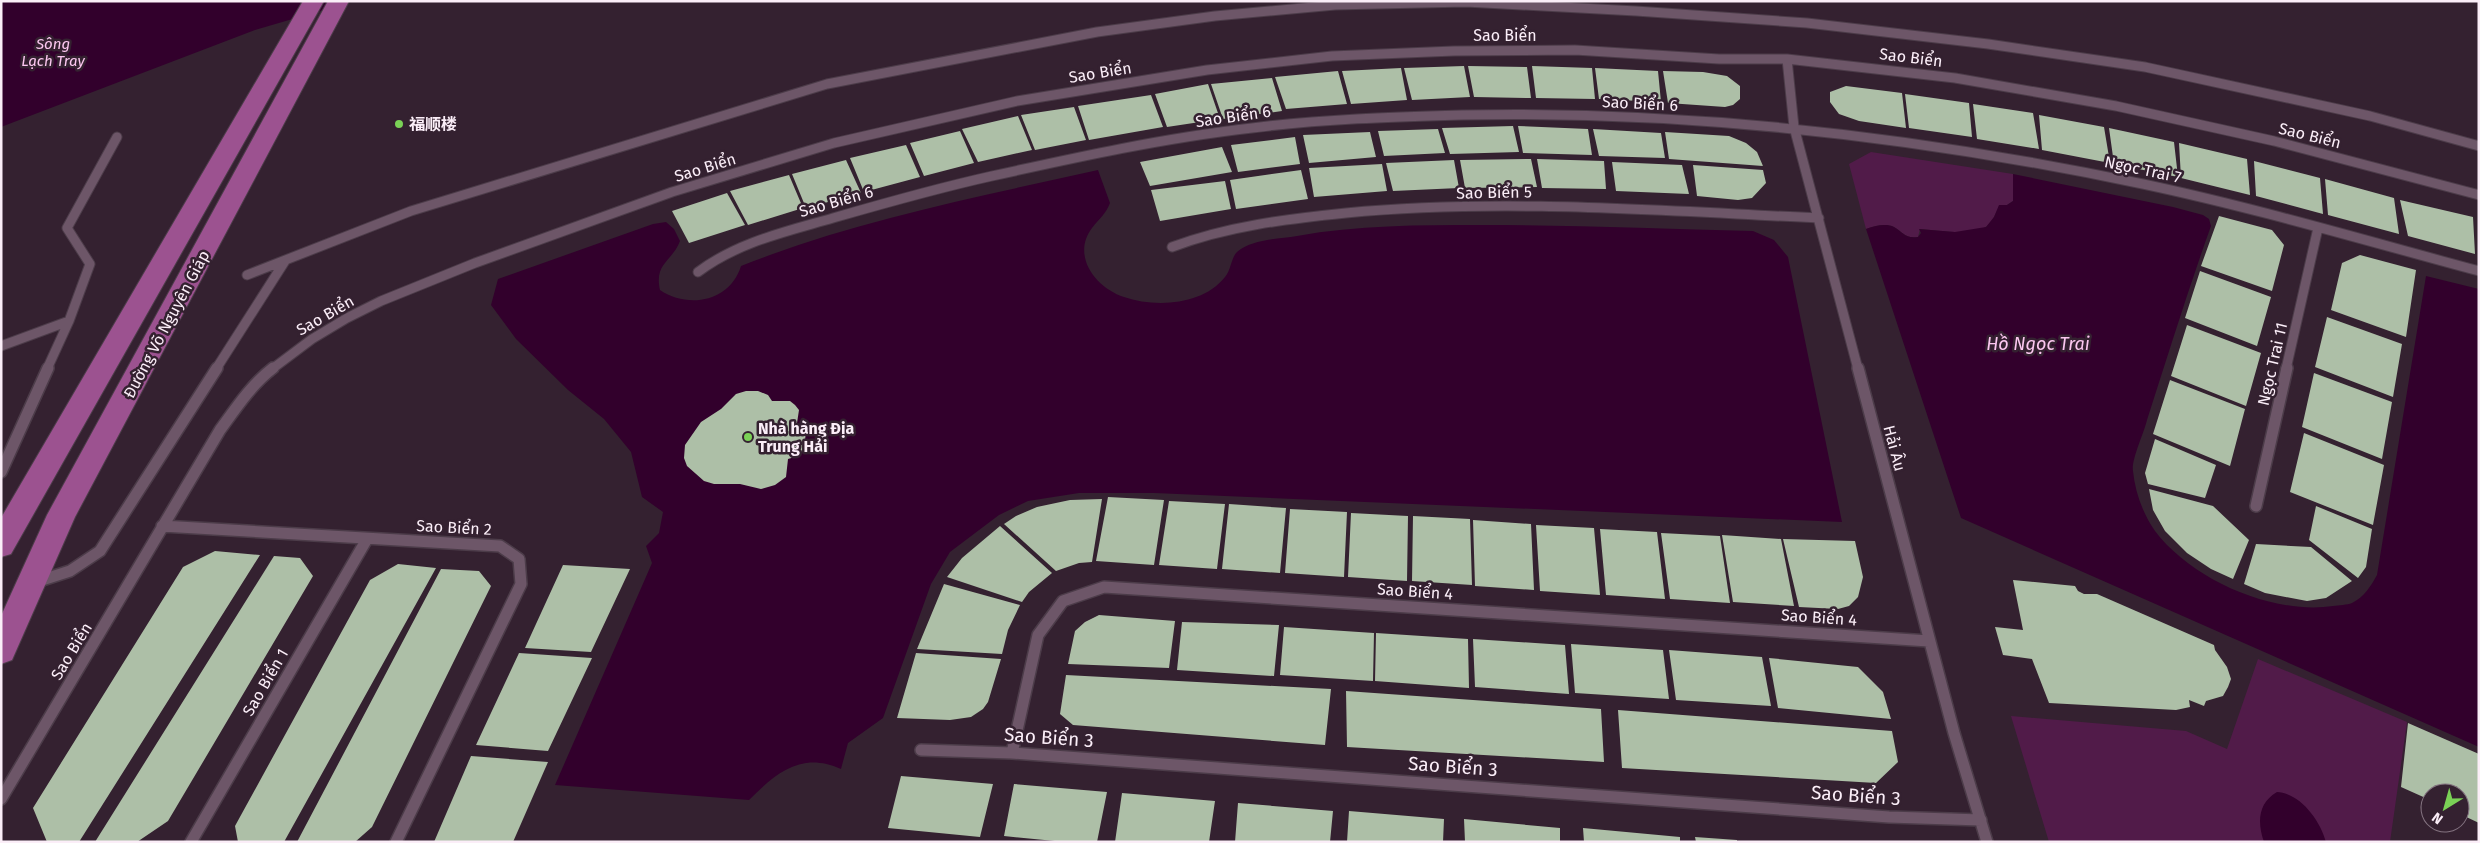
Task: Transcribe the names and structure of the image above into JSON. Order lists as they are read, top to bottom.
{
  "streets": {
    "main road": ["Đường Võ Nguyên Giáp"],
    "lane": [
      "Sao Biển",
      "Sao Biển 6",
      "Ngọc Trai 7",
      "Sao Biển 5",
      "Ngọc Trai 11",
      "Hải Âu",
      "Sao Biển 2",
      "Sao Biển 4",
      "Sao Biển 1",
      "Sao Biển 3"
    ]
  },
  "crossings": [
    ["Sao Biển", "Hải Âu"],
    ["Sao Biển", "Sao Biển 2"],
    ["Sao Biển 6", "Ngọc Trai 7"],
    ["Sao Biển 6", "Hải Âu"],
    ["Ngọc Trai 7", "Ngọc Trai 11"],
    ["Ngọc Trai 7", "Hải Âu"],
    ["Sao Biển 5", "Hải Âu"],
    ["Hải Âu", "Sao Biển 4"],
    ["Hải Âu", "Sao Biển 3"],
    ["Sao Biển 2", "Sao Biển 1"],
    ["Sao Biển 4", "Sao Biển 3"]
  ],
  "water": ["Sông Lạch Tray", "Hồ Ngọc Trai"],
  "places": ["福顺楼", "Nhà hàng Địa Trung Hải"],
  "north": "bottom left"
}
